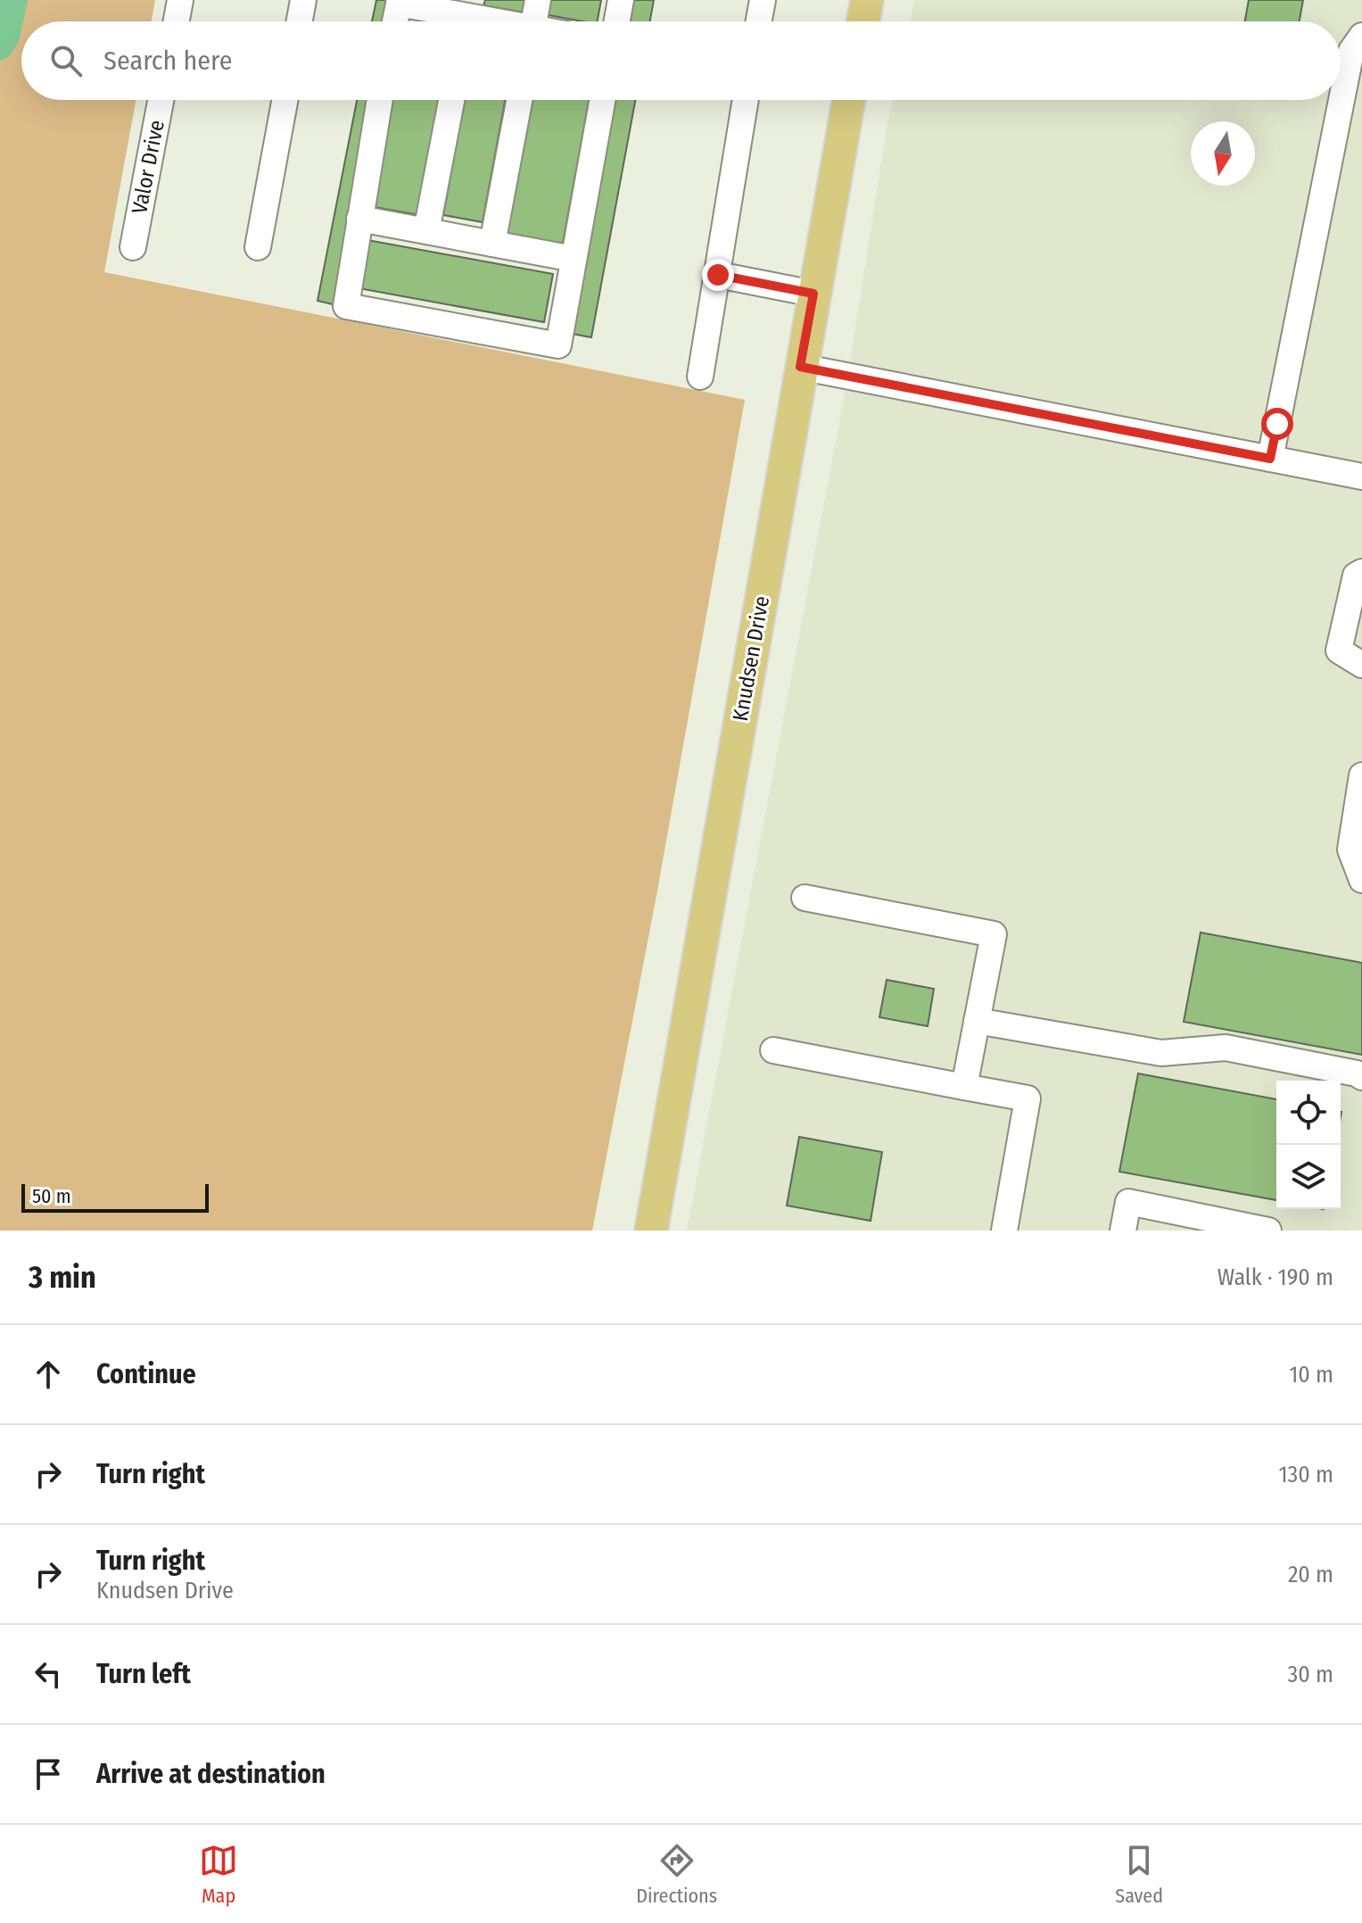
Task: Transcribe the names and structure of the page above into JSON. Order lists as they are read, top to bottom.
{
  "streets": {
    "main road": ["Knudsen Drive"],
    "street": ["Valor Drive"]
  },
  "scale_bar": "50 m",
  "north": "bottom",
  "page": {
    "search": "Search here",
    "scale": "50 m",
    "heading": ["3 min", "Walk · 190 m"],
    "list": [
      ["Continue", "10 m"],
      ["Turn right", "130 m"],
      ["Turn right", "Knudsen Drive", "20 m"],
      ["Turn left", "30 m"],
      "Arrive at destination"
    ],
    "nav": ["Map", "Directions", "Saved"]
  }
}
